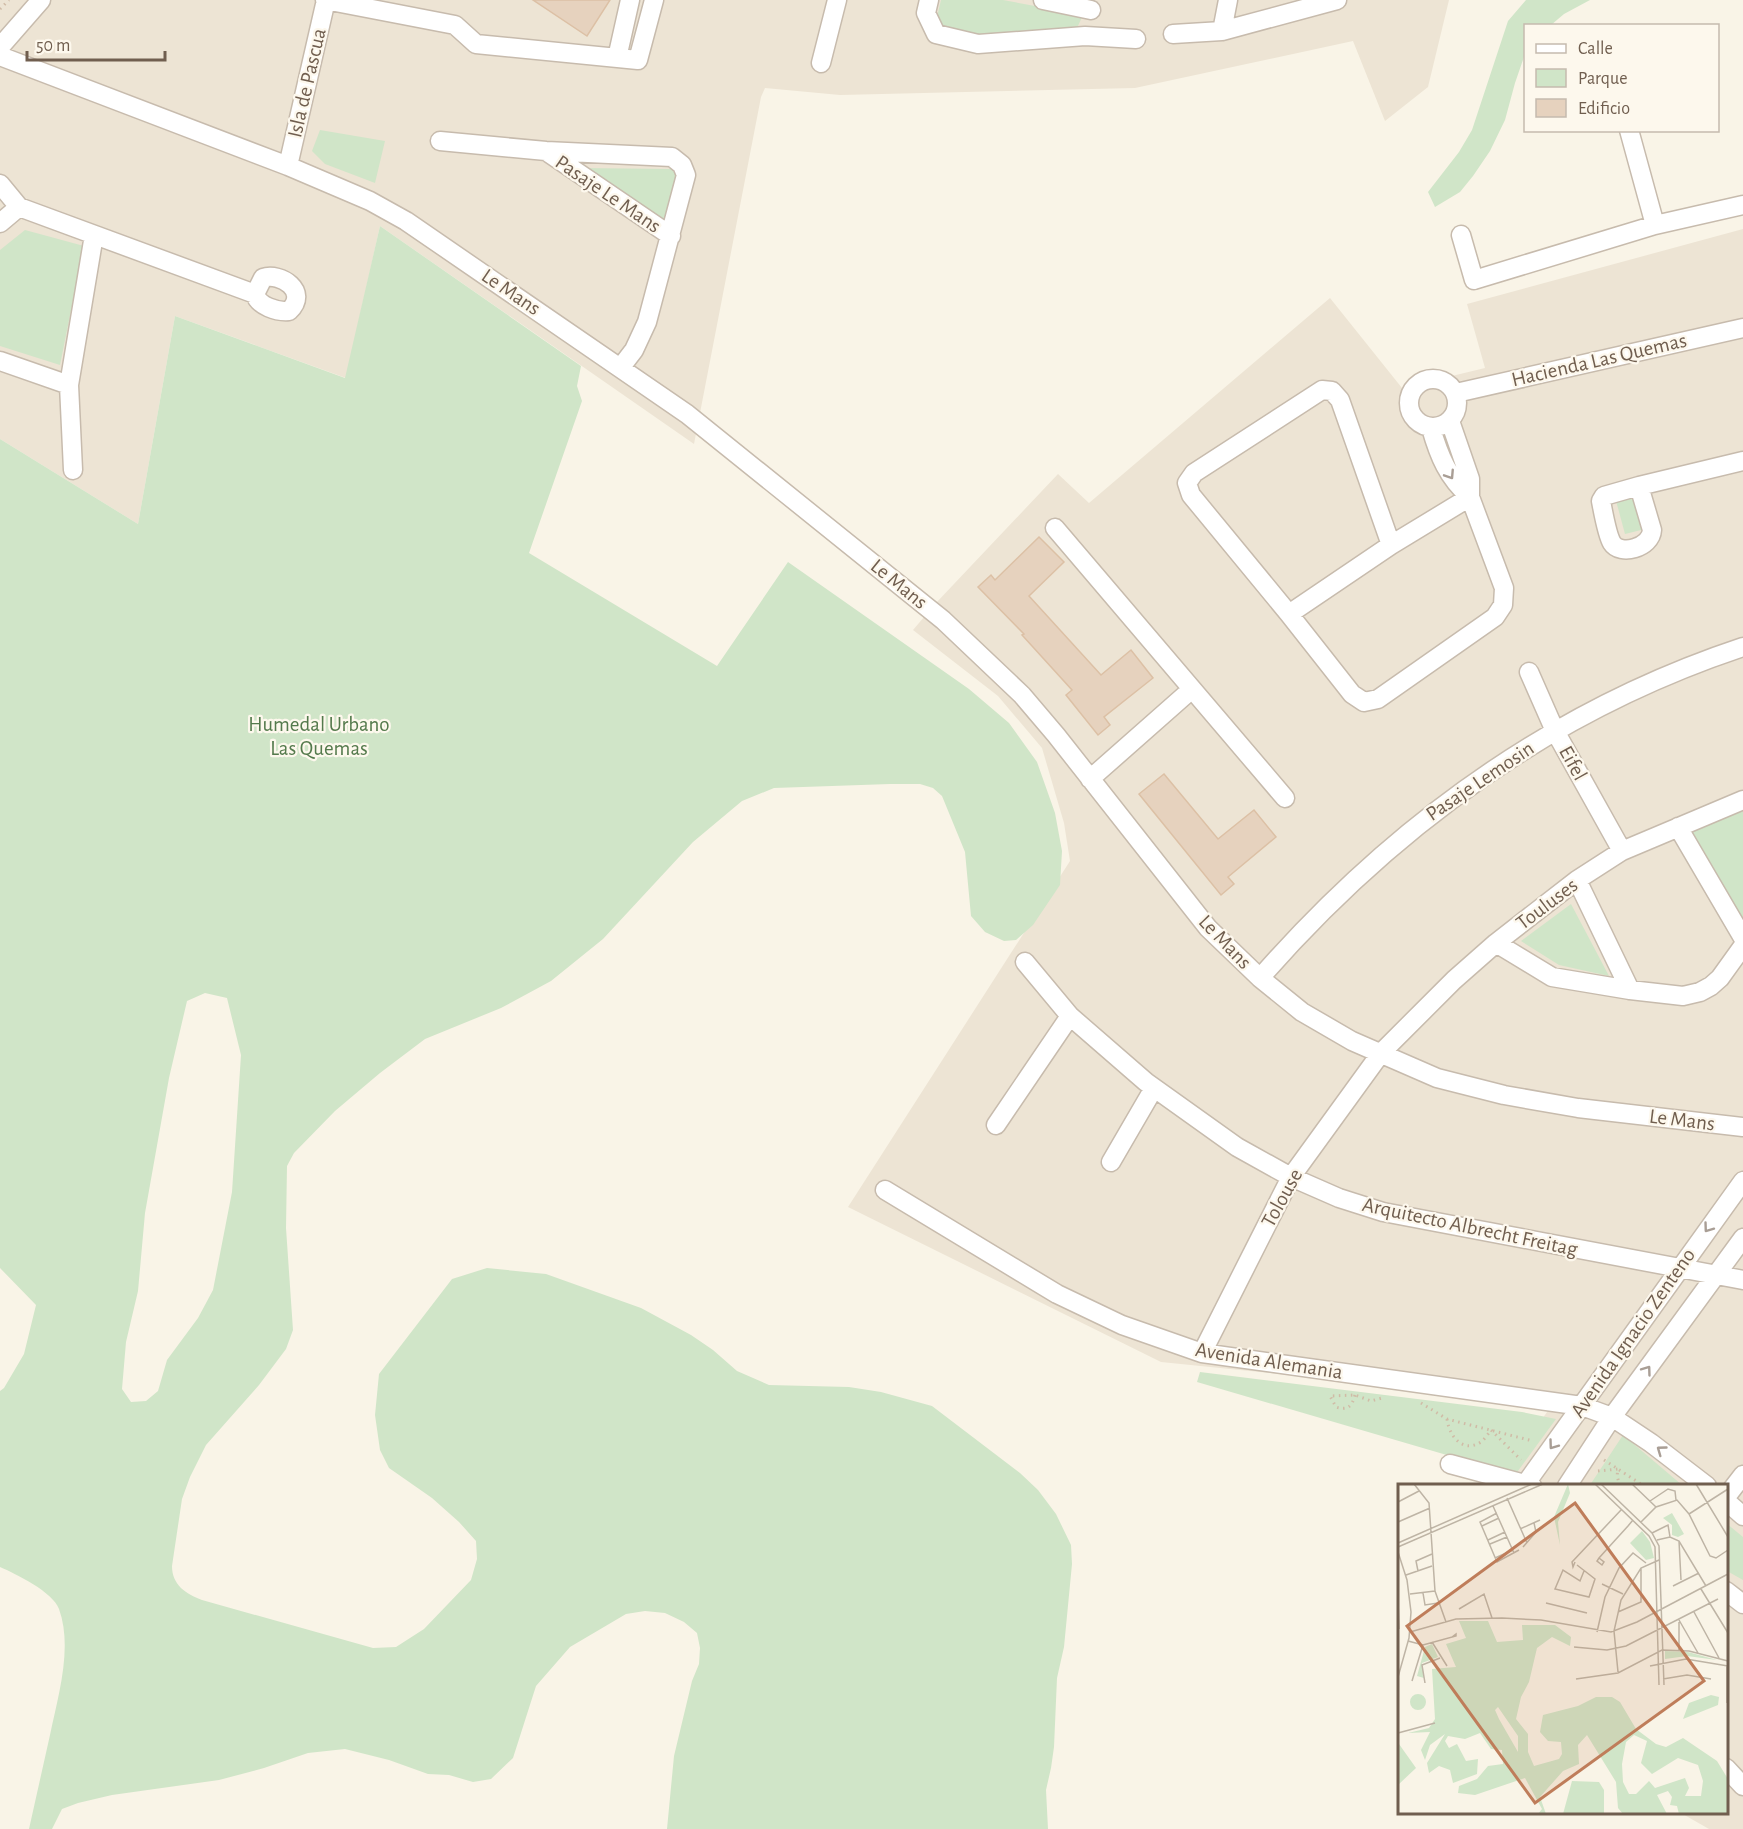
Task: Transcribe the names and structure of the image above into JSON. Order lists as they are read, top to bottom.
{
  "streets": {
    "street": [
      "Isla de Pascua",
      "Pasaje Le Mans",
      "Le Mans",
      "Hacienda Las Quemas",
      "Eifel",
      "Pasaje Lemosin",
      "Touluses",
      "Tolouse",
      "Arquitecto Albrecht Freitag",
      "Avenida Ignacio Zenteno",
      "Avenida Alemania"
    ]
  },
  "crossings": [
    ["Isla de Pascua", "Le Mans"],
    ["Pasaje Le Mans", "Le Mans"],
    ["Le Mans", "Pasaje Lemosin"],
    ["Le Mans", "Touluses"],
    ["Le Mans", "Tolouse"],
    ["Eifel", "Pasaje Lemosin"],
    ["Eifel", "Touluses"],
    ["Touluses", "Tolouse"],
    ["Tolouse", "Arquitecto Albrecht Freitag"],
    ["Tolouse", "Avenida Alemania"],
    ["Arquitecto Albrecht Freitag", "Avenida Ignacio Zenteno"],
    ["Avenida Ignacio Zenteno", "Avenida Alemania"]
  ],
  "parks": ["Humedal Urbano Las Quemas"],
  "legend": ["Calle", "Parque", "Edificio"],
  "scale_bar": "50 m"
}
